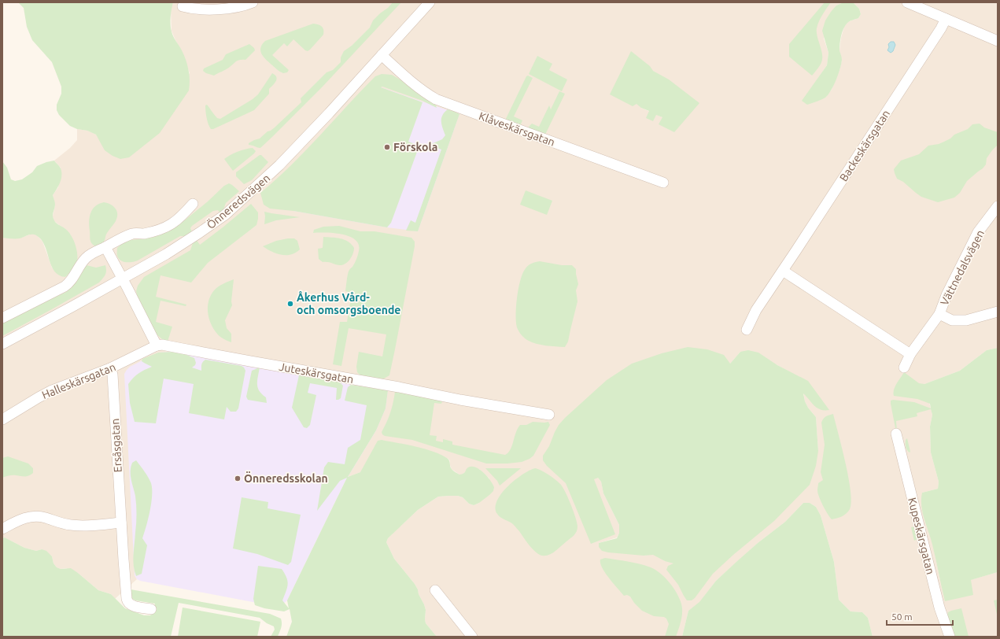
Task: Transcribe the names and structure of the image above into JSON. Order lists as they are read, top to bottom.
{
  "streets": {
    "street": [
      "Klåveskärsgatan",
      "Backeskärsgatan",
      "Önneredsvägen",
      "Vättnedalsvägen",
      "Juteskärsgatan",
      "Halleskärsgatan",
      "Ersåsgatan",
      "Kupeskärsgatan"
    ]
  },
  "crossings": [
    ["Klåveskärsgatan", "Önneredsvägen"],
    ["Juteskärsgatan", "Halleskärsgatan"],
    ["Halleskärsgatan", "Ersåsgatan"]
  ],
  "places": ["Förskola", "Åkerhus Vård- och omsorgsboende", "Önneredsskolan"],
  "scale_bar": "50 m"
}
